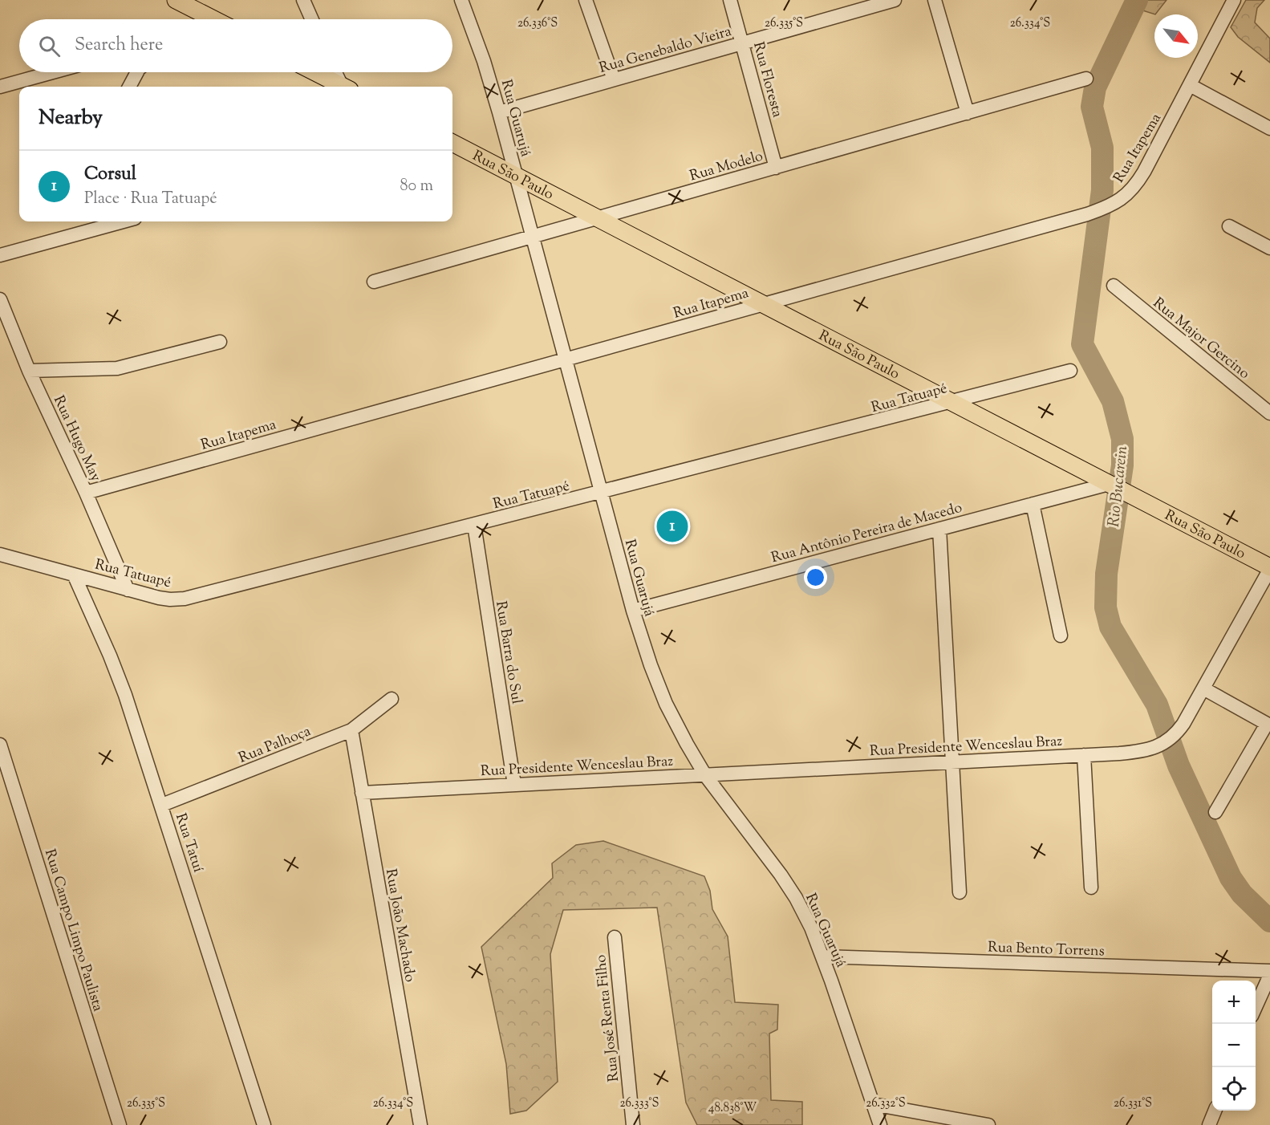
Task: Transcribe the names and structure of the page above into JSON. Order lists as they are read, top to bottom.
{
  "streets": {
    "main road": ["Rua São Paulo"],
    "street": [
      "Rua Genebaldo Vieira",
      "Rua Floresta",
      "Rua Guarujá",
      "Rua Itapema",
      "Rua Modelo",
      "Rua Major Gercino",
      "Rua Tatuapé",
      "Rua Hugo May",
      "Rua Antônio Pereira de Macedo",
      "Rua Barra do Sul",
      "Rua Palhoça",
      "Rua Presidente Wenceslau Braz",
      "Rua Tatuí",
      "Rua João Machado",
      "Rua Campo Limpo Paulista",
      "Rua Bento Torrens",
      "Rua José Renta Filho"
    ]
  },
  "crossings": [
    ["Rua Genebaldo Vieira", "Rua Floresta"],
    ["Rua Genebaldo Vieira", "Rua Guarujá"],
    ["Rua Floresta", "Rua Modelo"],
    ["Rua Guarujá", "Rua Itapema"],
    ["Rua Guarujá", "Rua Modelo"],
    ["Rua Guarujá", "Rua São Paulo"],
    ["Rua Guarujá", "Rua Tatuapé"],
    ["Rua Guarujá", "Rua Antônio Pereira de Macedo"],
    ["Rua Guarujá", "Rua Presidente Wenceslau Braz"],
    ["Rua Guarujá", "Rua Bento Torrens"],
    ["Rua Itapema", "Rua São Paulo"],
    ["Rua Itapema", "Rua Hugo May"],
    ["Rua Modelo", "Rua São Paulo"],
    ["Rua São Paulo", "Rua Tatuapé"],
    ["Rua São Paulo", "Rua Antônio Pereira de Macedo"],
    ["Rua São Paulo", "Rua Presidente Wenceslau Braz"],
    ["Rua Tatuapé", "Rua Hugo May"],
    ["Rua Tatuapé", "Rua Barra do Sul"],
    ["Rua Tatuapé", "Rua Tatuí"],
    ["Rua Barra do Sul", "Rua Presidente Wenceslau Braz"],
    ["Rua Palhoça", "Rua Tatuí"],
    ["Rua Palhoça", "Rua João Machado"],
    ["Rua Presidente Wenceslau Braz", "Rua João Machado"]
  ],
  "water": ["Rio Bucarein"],
  "north": "bottom right",
  "page": {
    "search": "Search here",
    "heading": "Nearby",
    "list": [
      {
        "mark": "1",
        "name": "Corsul",
        "note": "Place · Rua Tatuapé",
        "value": "80 m"
      }
    ],
    "pins": "1",
    "map_buttons": ["+", "−"]
  },
  "coordinates": [
    "26.336°S",
    "26.335°S",
    "26.334°S",
    "26.333°S",
    "26.332°S",
    "26.331°S",
    "48.838°W"
  ]
}
